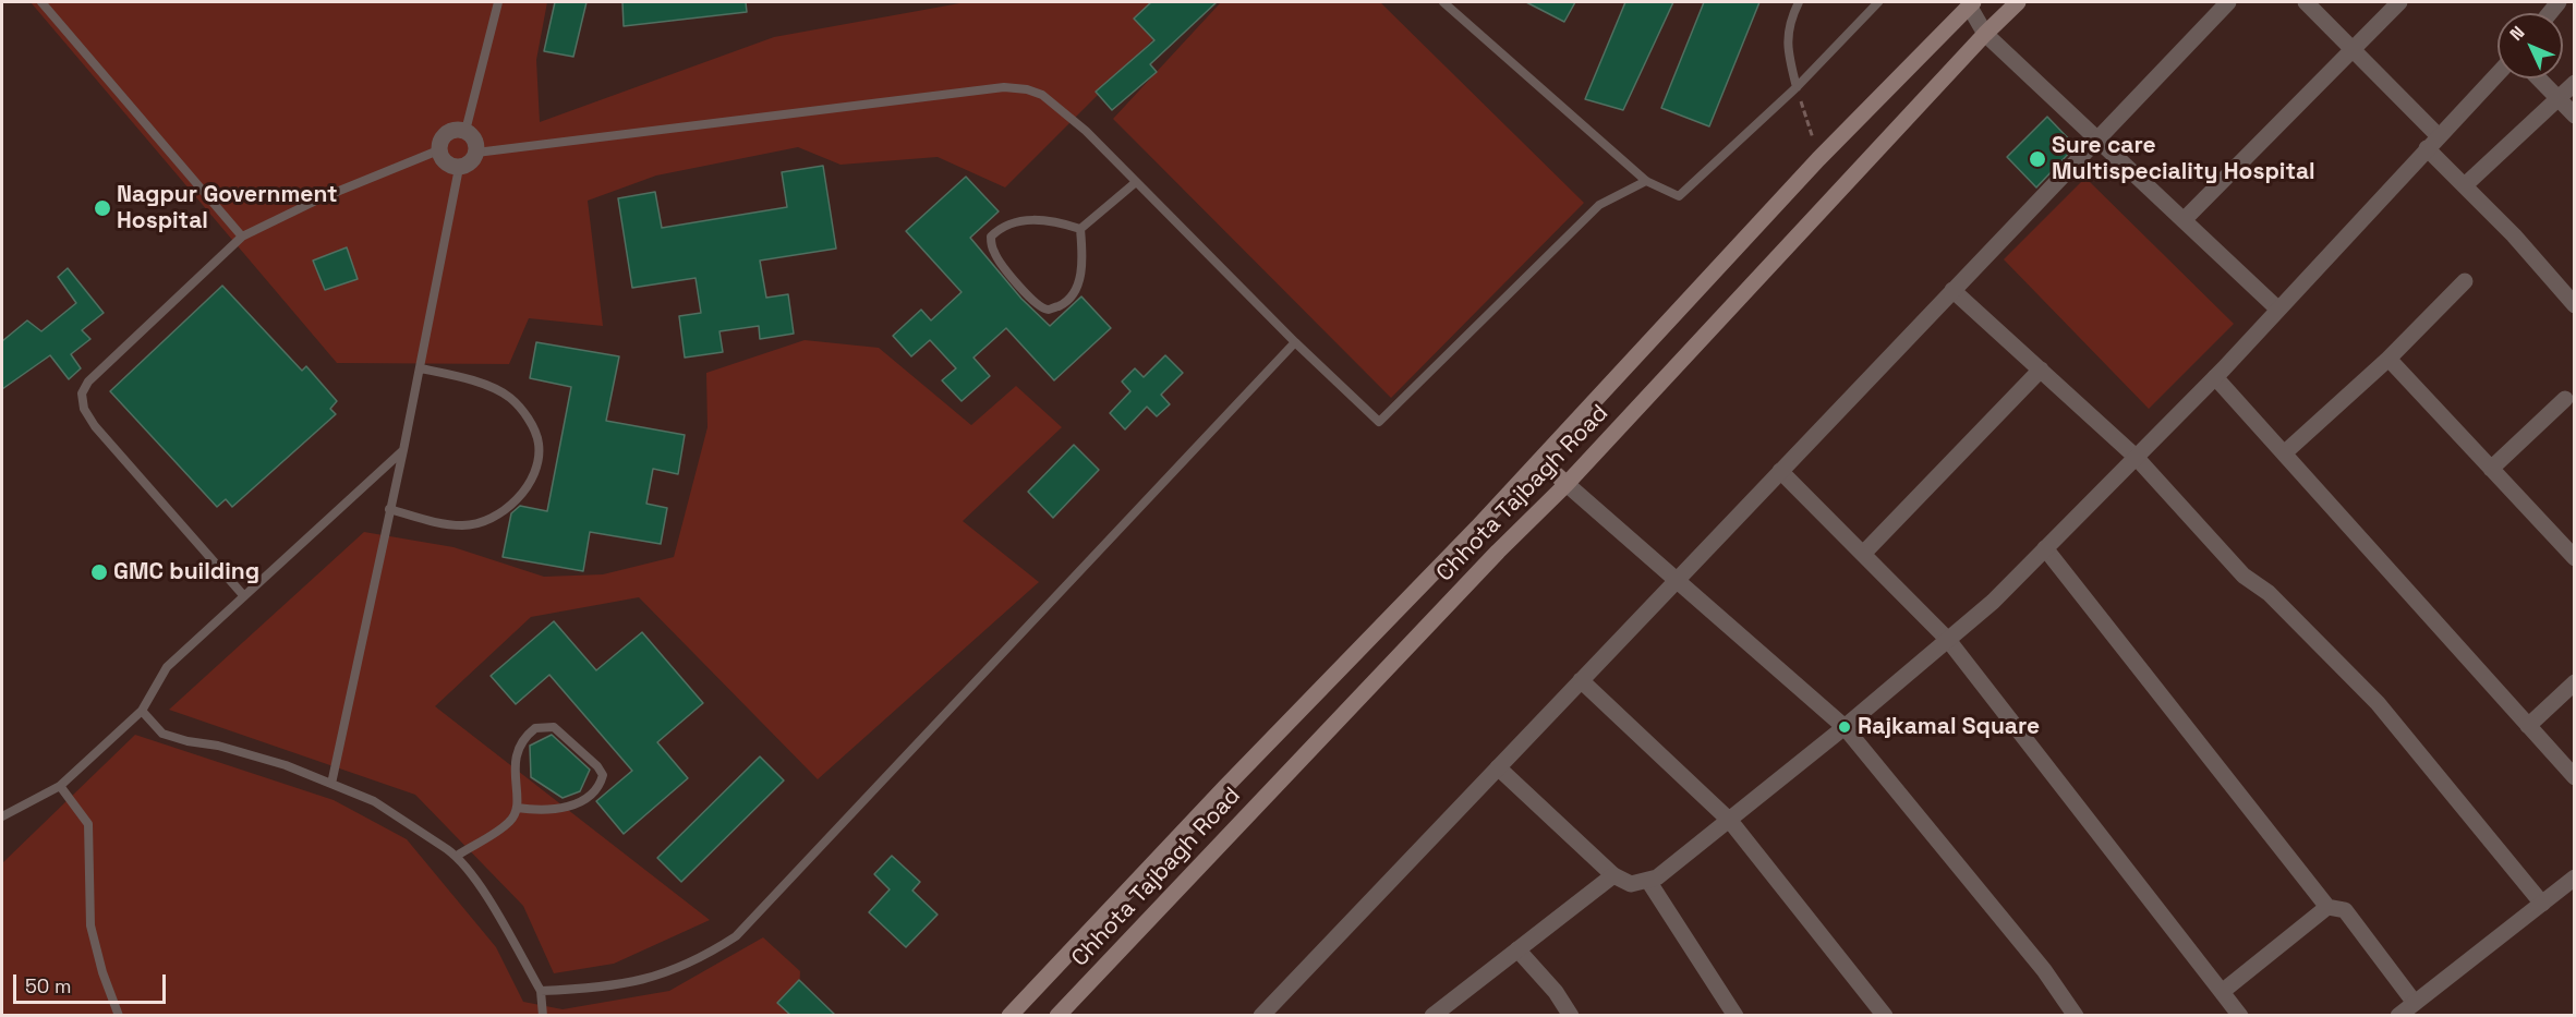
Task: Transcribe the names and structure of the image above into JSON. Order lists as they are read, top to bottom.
{
  "streets": {
    "main road": ["Chhota Tajbagh Road"]
  },
  "places": [
    "Sure care Multispeciality Hospital",
    "Nagpur Government Hospital",
    "GMC building",
    "Rajkamal Square"
  ],
  "scale_bar": "50 m",
  "north": "top left"
}
